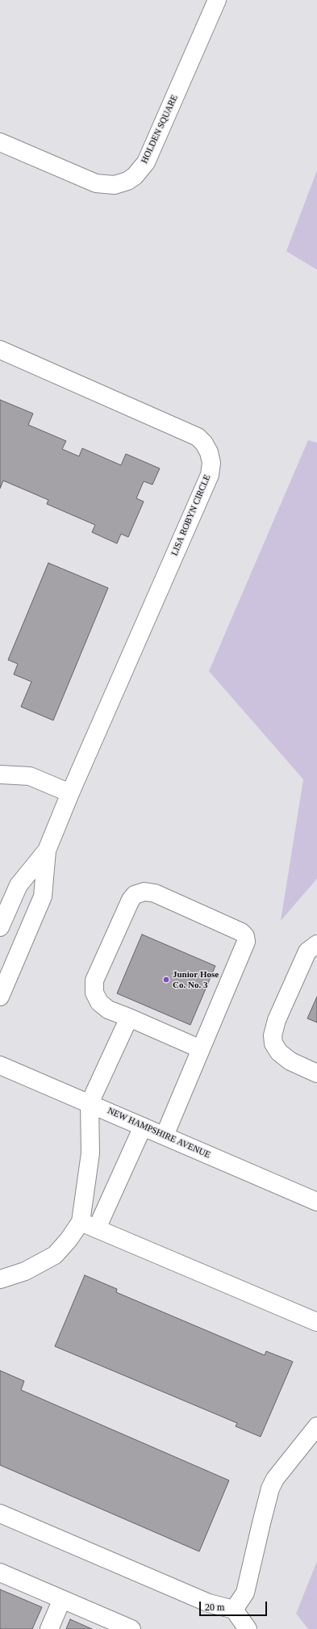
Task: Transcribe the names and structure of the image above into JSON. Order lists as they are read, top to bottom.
{
  "streets": {
    "street": ["HOLDEN SQUARE", "LISA ROBYN CIRCLE", "NEW HAMPSHIRE AVENUE"]
  },
  "places": ["Junior Hose Co. No. 3"],
  "scale_bar": "20 m"
}
